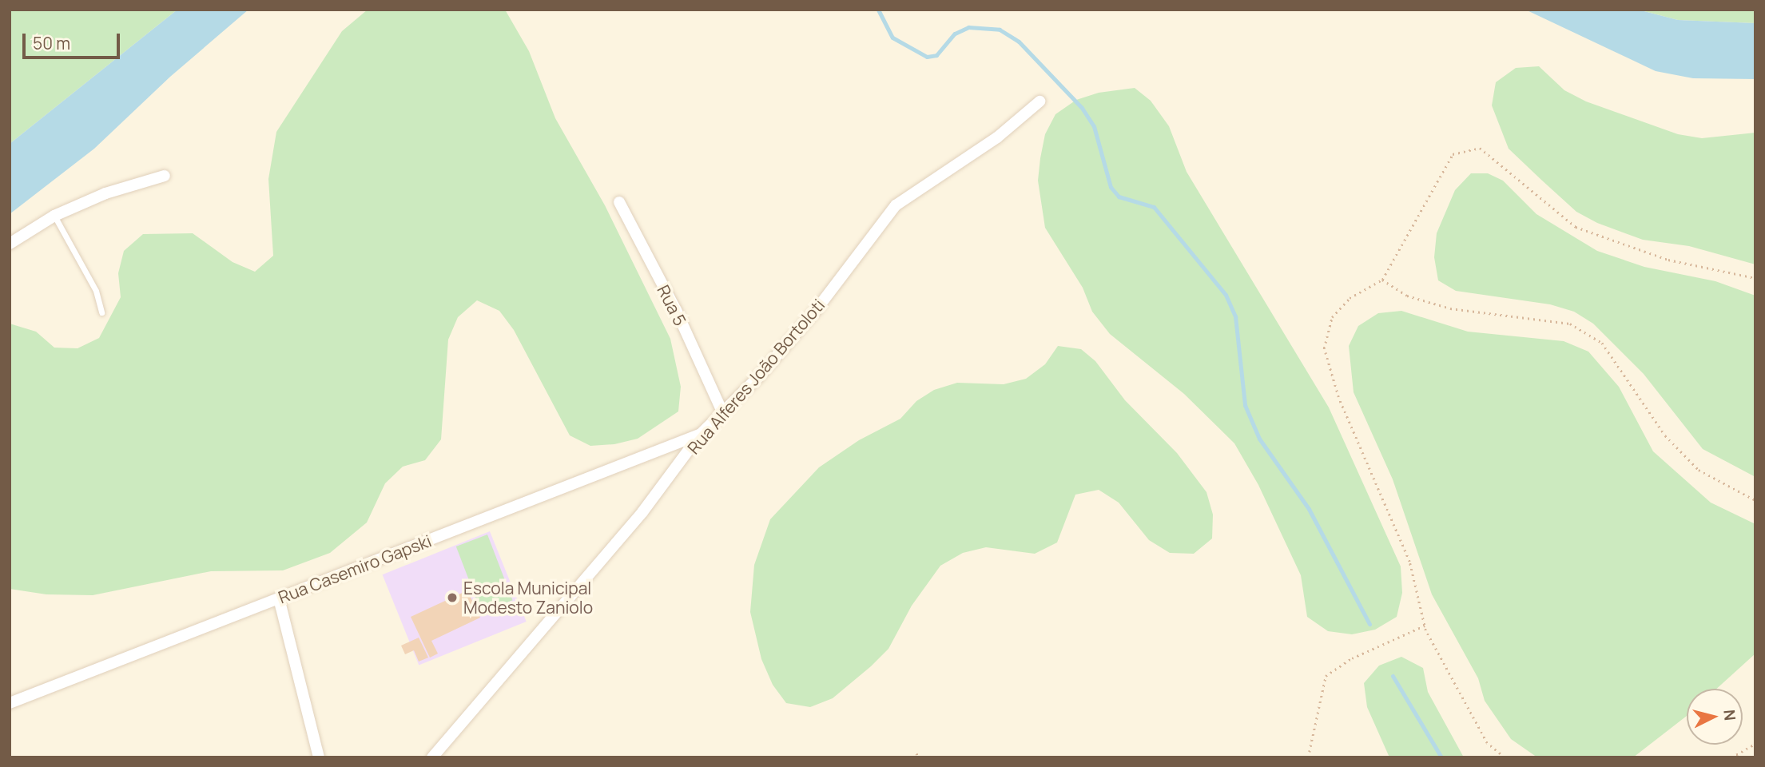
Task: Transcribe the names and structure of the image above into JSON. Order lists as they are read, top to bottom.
{
  "streets": {
    "street": ["Rua 5", "Rua Alferes João Bortoloti", "Rua Casemiro Gapski"]
  },
  "crossings": [
    ["Rua 5", "Rua Alferes João Bortoloti"],
    ["Rua Alferes João Bortoloti", "Rua Casemiro Gapski"]
  ],
  "places": ["Escola Municipal Modesto Zaniolo"],
  "scale_bar": "50 m",
  "north": "right"
}
